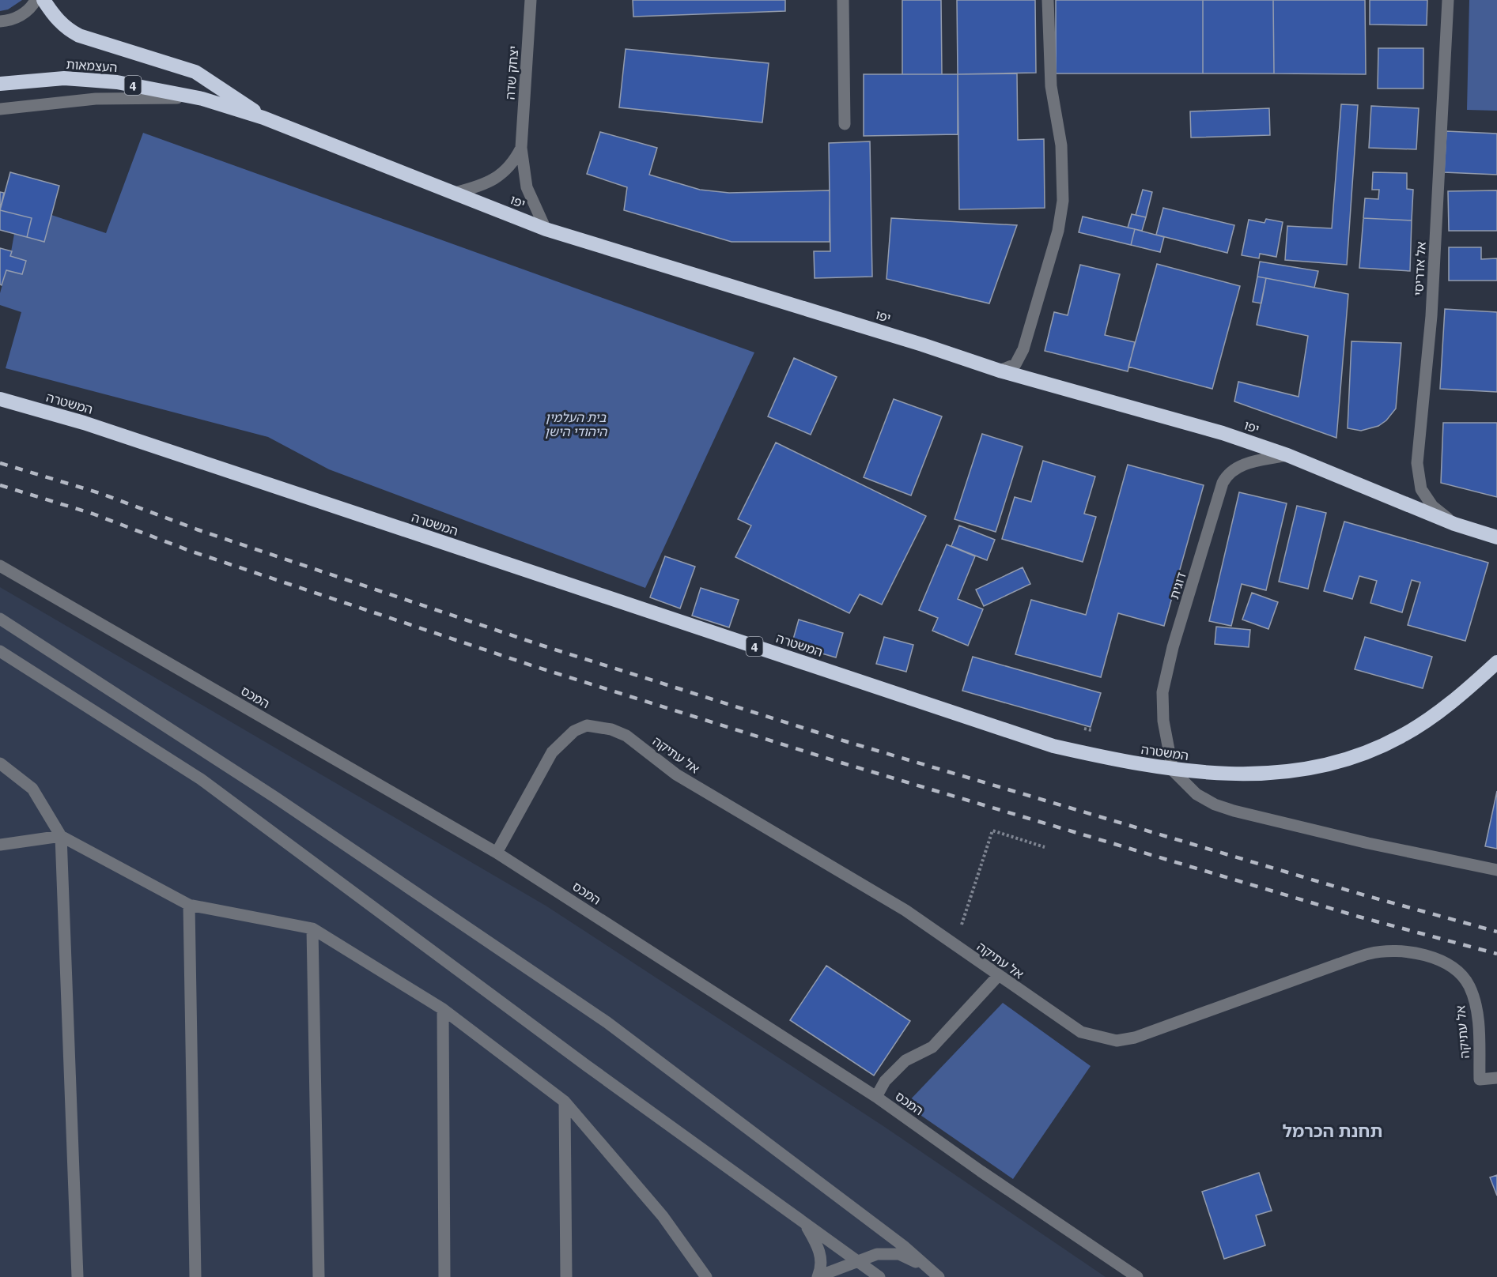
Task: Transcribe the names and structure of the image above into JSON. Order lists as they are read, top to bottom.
{
  "streets": {
    "highway": [
      "העצמאות",
      "4",
      "יפו",
      "המשטרה"
    ],
    "street": [
      "יצחק שדה",
      "אל אדריסי",
      "דוגית",
      "המכס",
      "אל עתיקה"
    ]
  },
  "crossings": [
    ["העצמאות", "יפו"],
    ["יצחק שדה", "יפו"],
    ["יפו", "אל אדריסי"],
    ["יפו", "דוגית"],
    ["המשטרה", "דוגית"],
    ["המכס", "אל עתיקה"]
  ],
  "districts": ["תחנת הכרמל"],
  "parks": ["בית העלמין היהודי הישן"]
}
